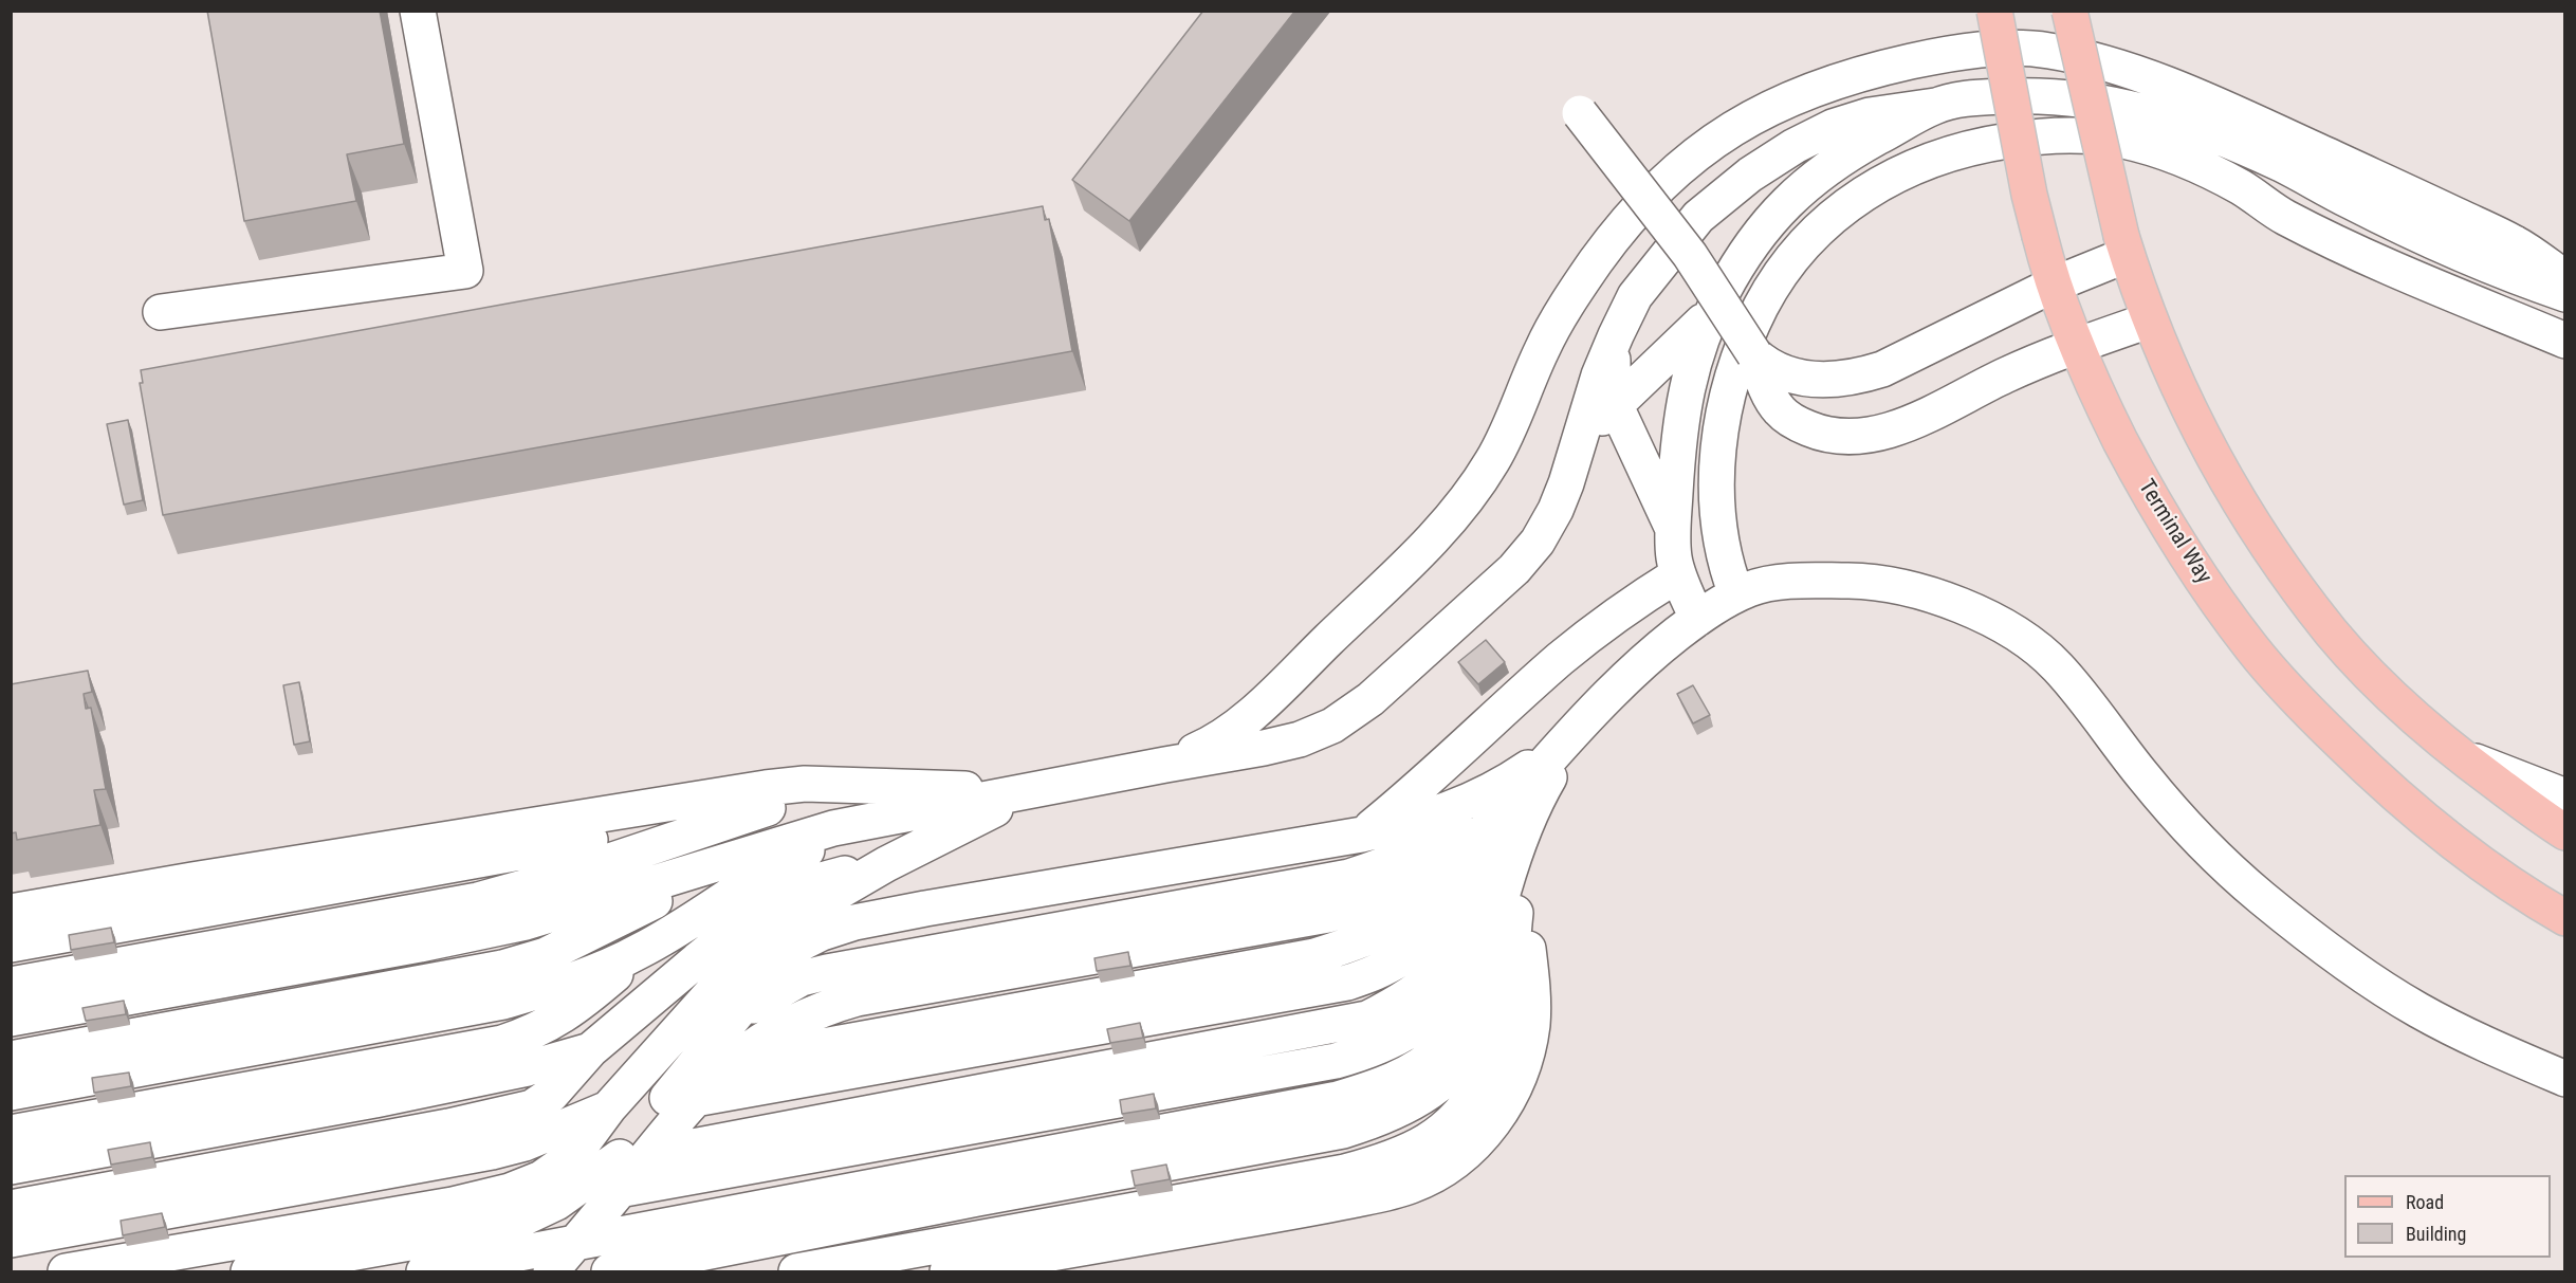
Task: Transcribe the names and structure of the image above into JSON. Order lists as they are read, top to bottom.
{
  "streets": {
    "main road": ["Terminal Way"]
  },
  "legend": ["Road", "Building"]
}
